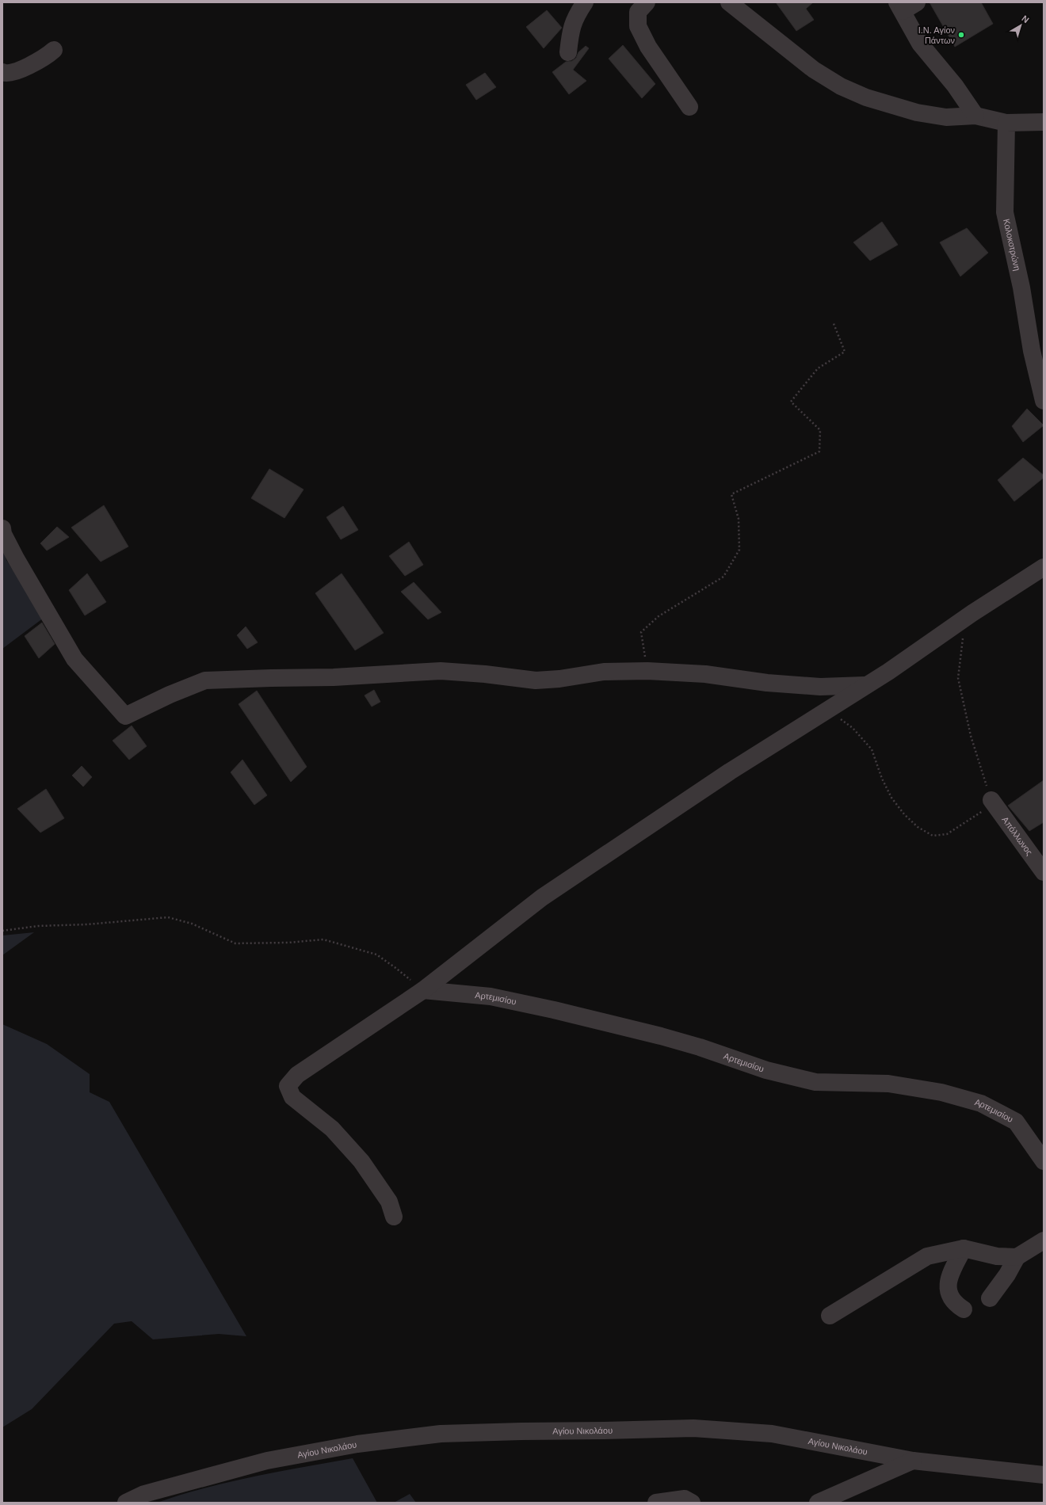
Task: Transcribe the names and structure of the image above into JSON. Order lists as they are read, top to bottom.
{
  "streets": {
    "street": [
      "Κολοκοτρώνη",
      "Απόλλωνος",
      "Αρτεμισίου",
      "Αγίου Νικολάου"
    ]
  },
  "places": ["Ι.Ν. Αγίον Πάντων"],
  "north": "top right"
}
